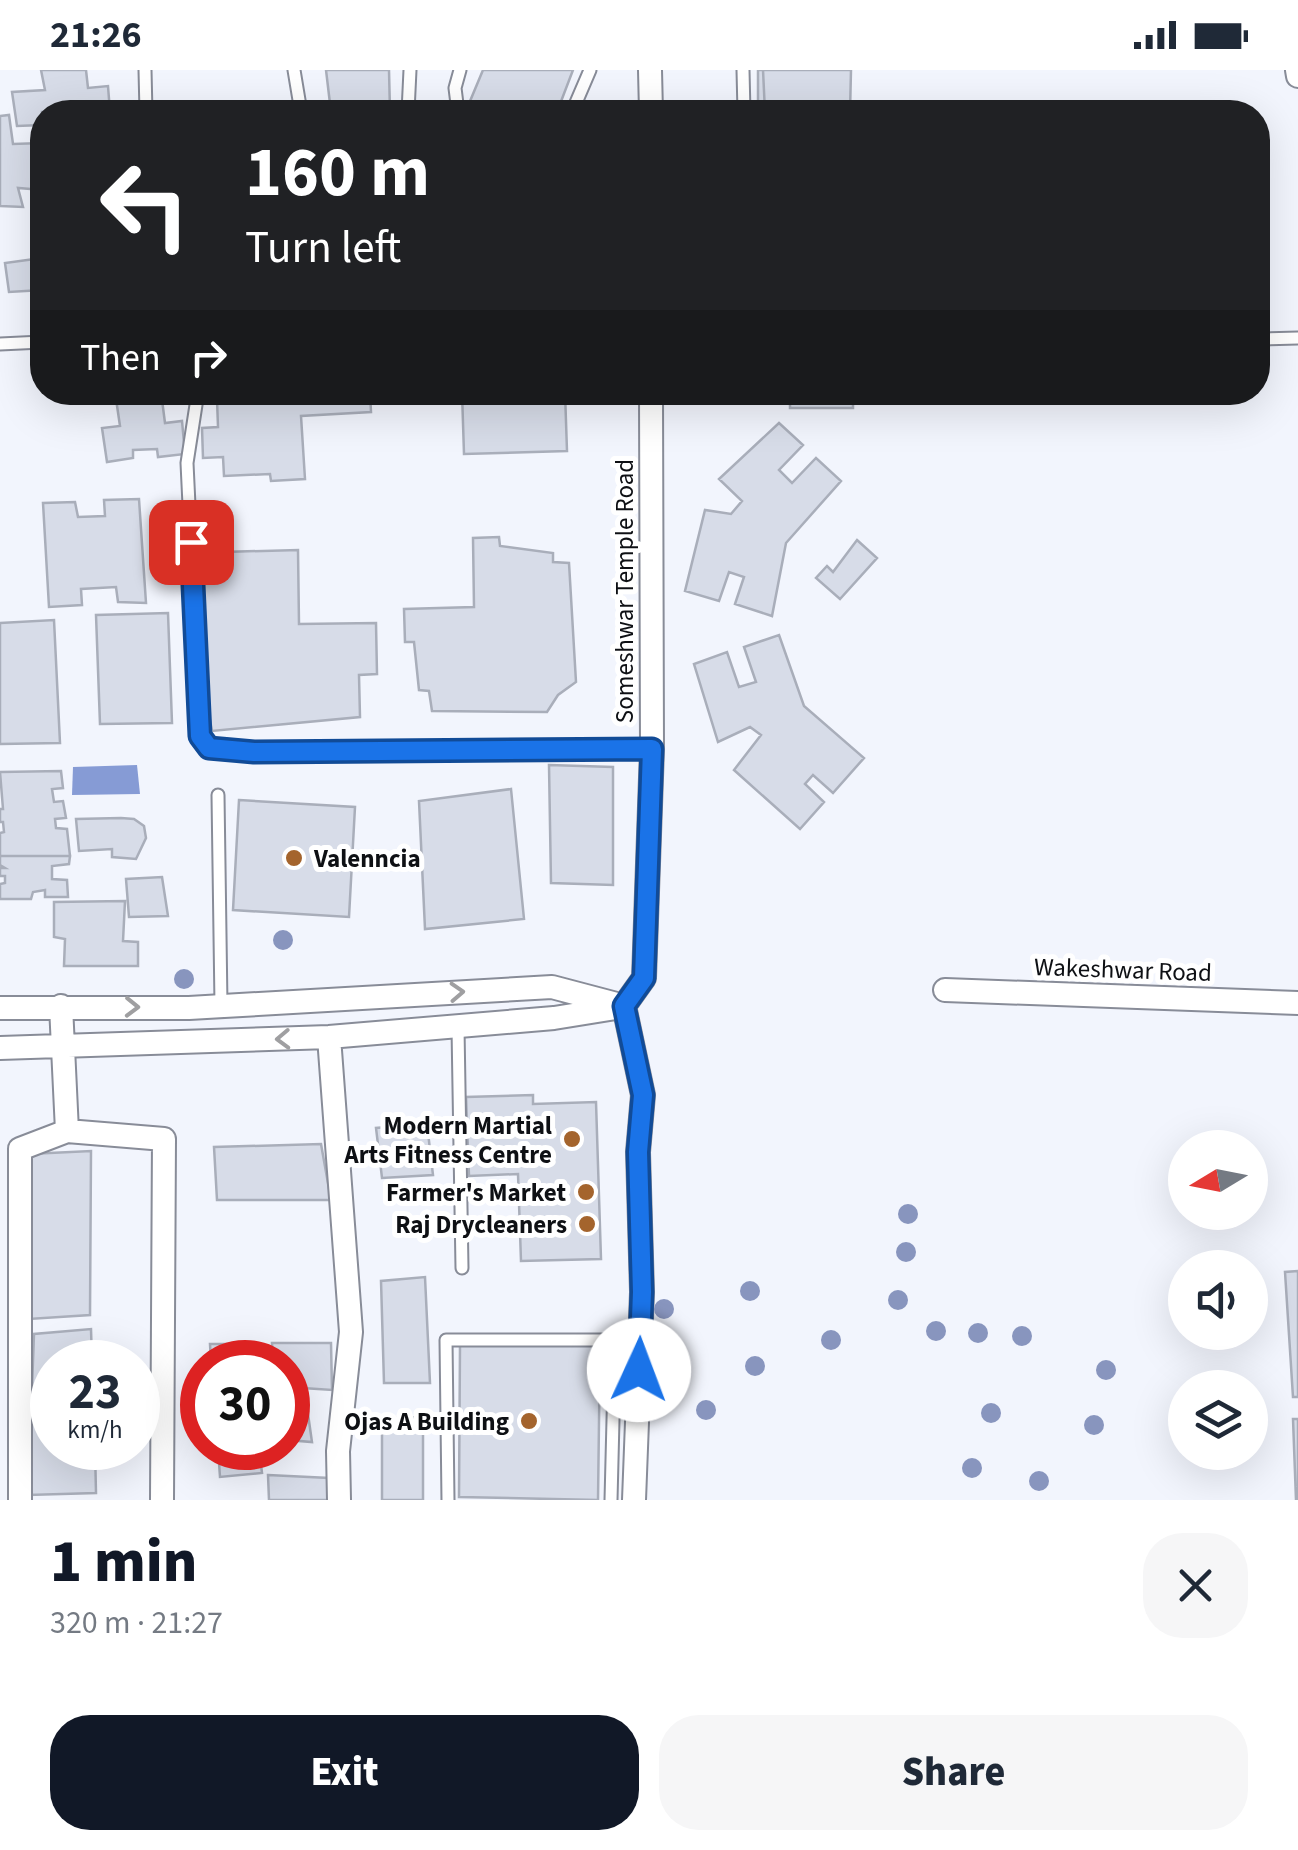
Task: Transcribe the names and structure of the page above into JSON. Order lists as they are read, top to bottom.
{
  "streets": {
    "street": ["Someshwar Temple Road", "Wakeshwar Road"]
  },
  "places": [
    "Valenncia",
    "Modern Martial Arts Fitness Centre",
    "Farmer's Market",
    "Raj Drycleaners",
    "Ojas A Building"
  ],
  "north": "left",
  "page": {
    "status": "21:26",
    "turn": ["160 m", "Turn left"],
    "then": "Then",
    "speed": "23 km/h",
    "limit": "30",
    "heading": ["1 min", "320 m · 21:27"],
    "buttons": ["Exit", "Share"]
  }
}
